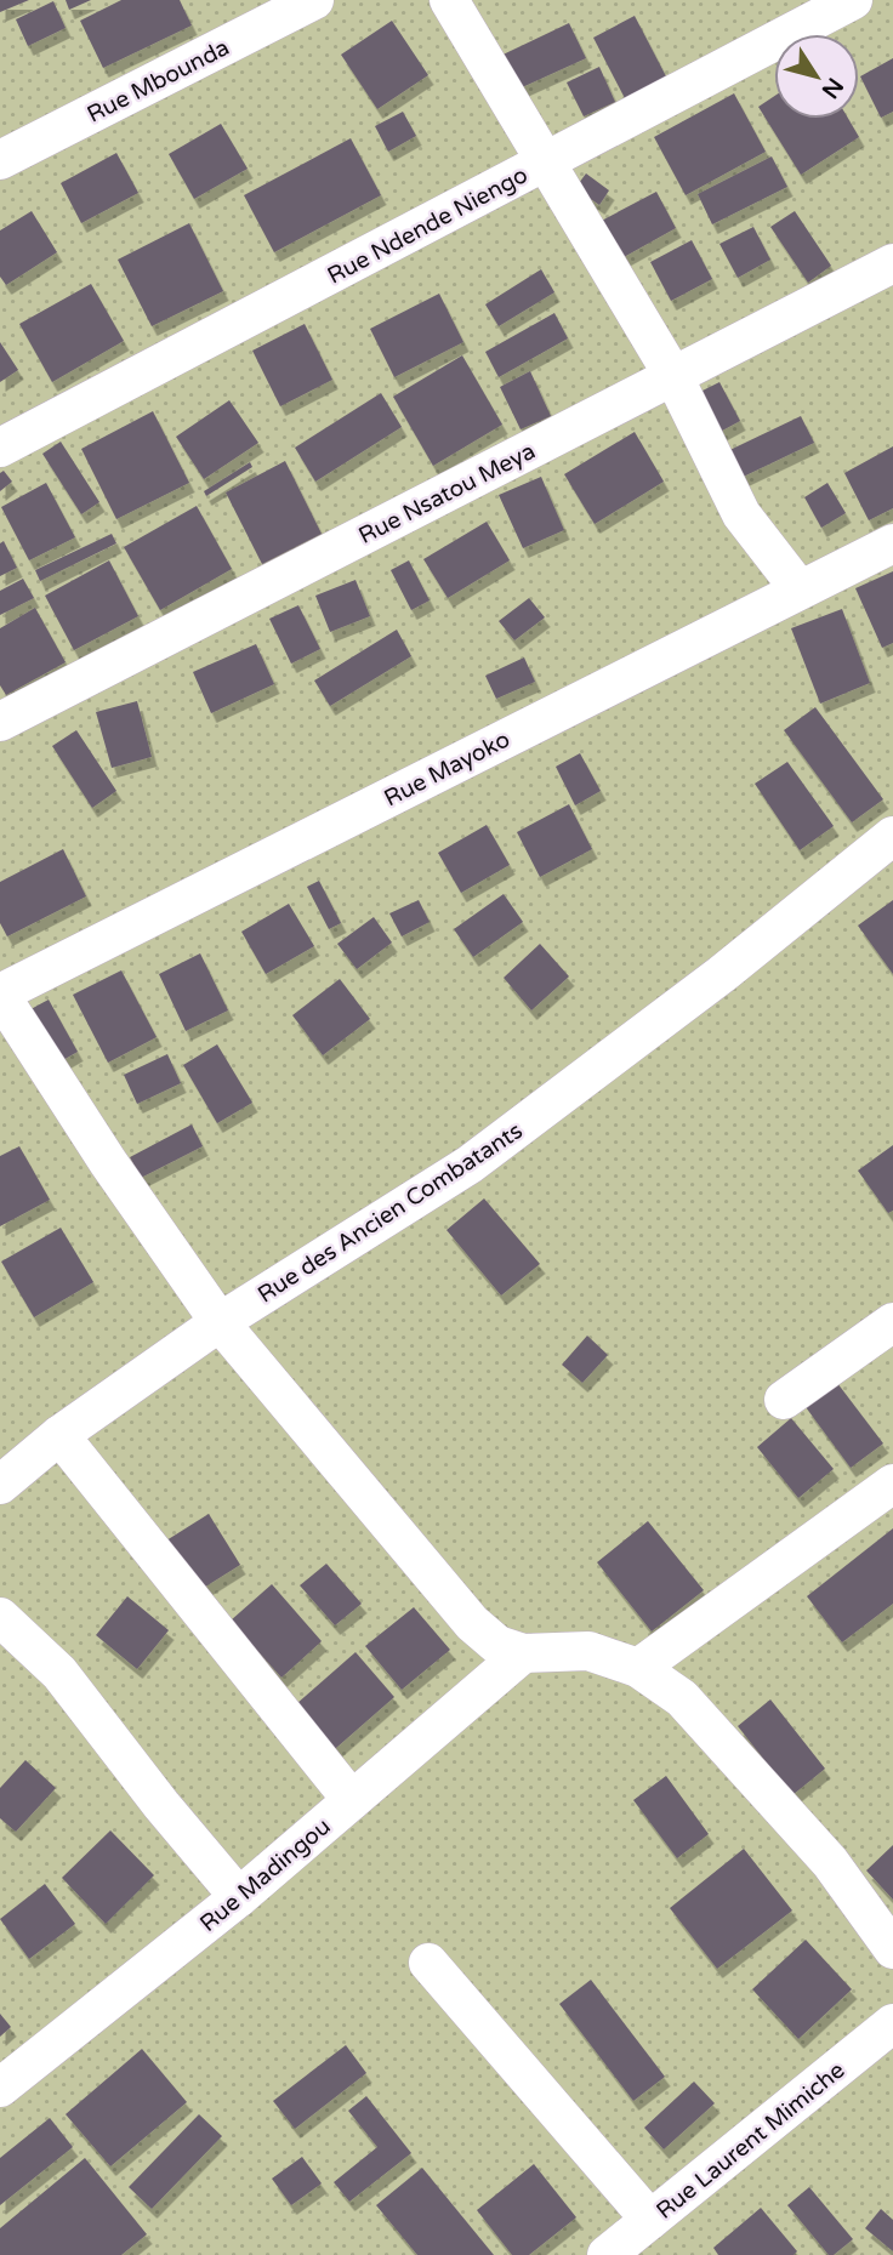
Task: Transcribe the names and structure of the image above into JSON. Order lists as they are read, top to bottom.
{
  "streets": {
    "street": [
      "Rue Mbounda",
      "Rue Ndende Niengo",
      "Rue Nsatou Meya",
      "Rue Mayoko",
      "Rue des Ancien Combatants",
      "Rue Madingou",
      "Rue Laurent Mimiche"
    ]
  },
  "north": "bottom right"
}
